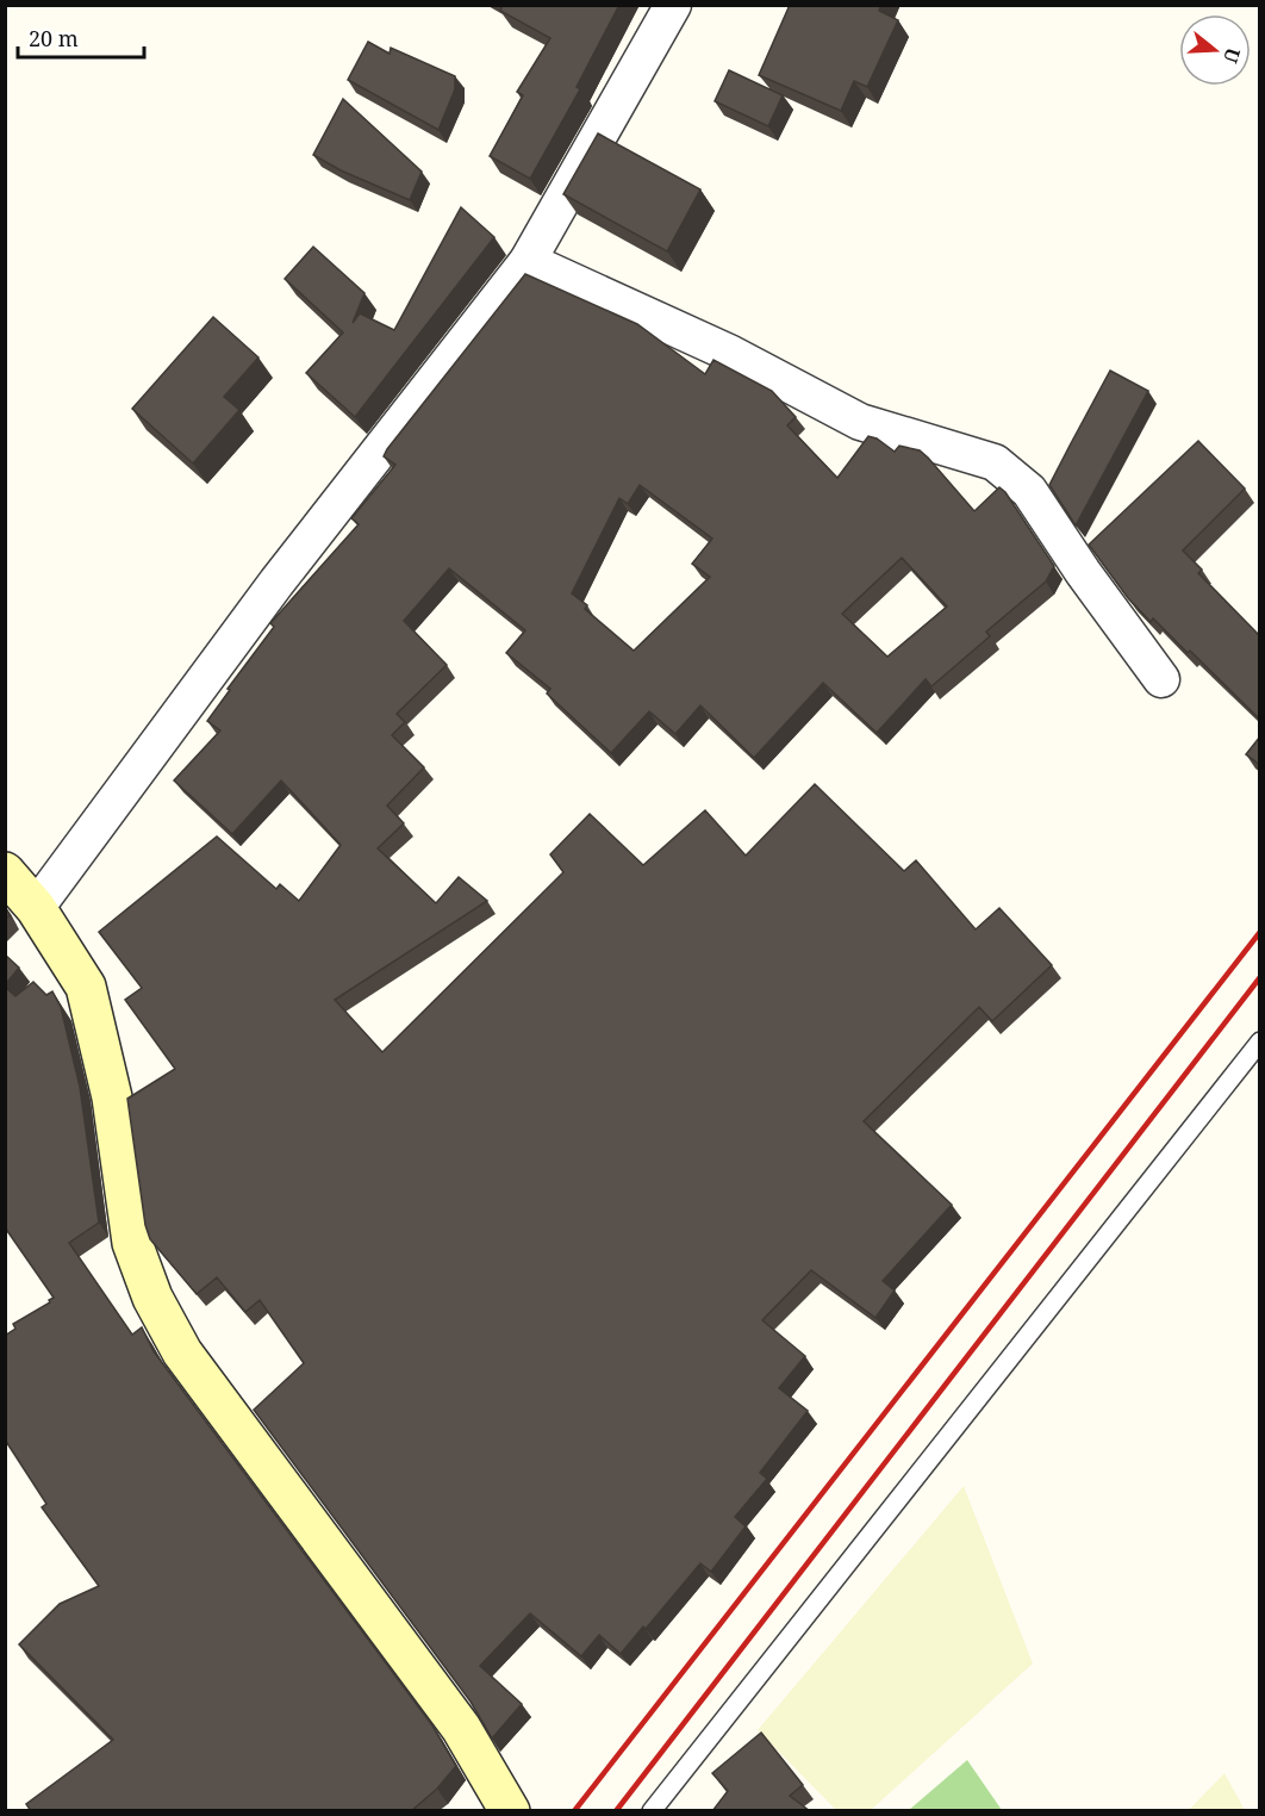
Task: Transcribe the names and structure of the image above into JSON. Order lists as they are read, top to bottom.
{
  "scale_bar": "20 m",
  "north": "right"
}
